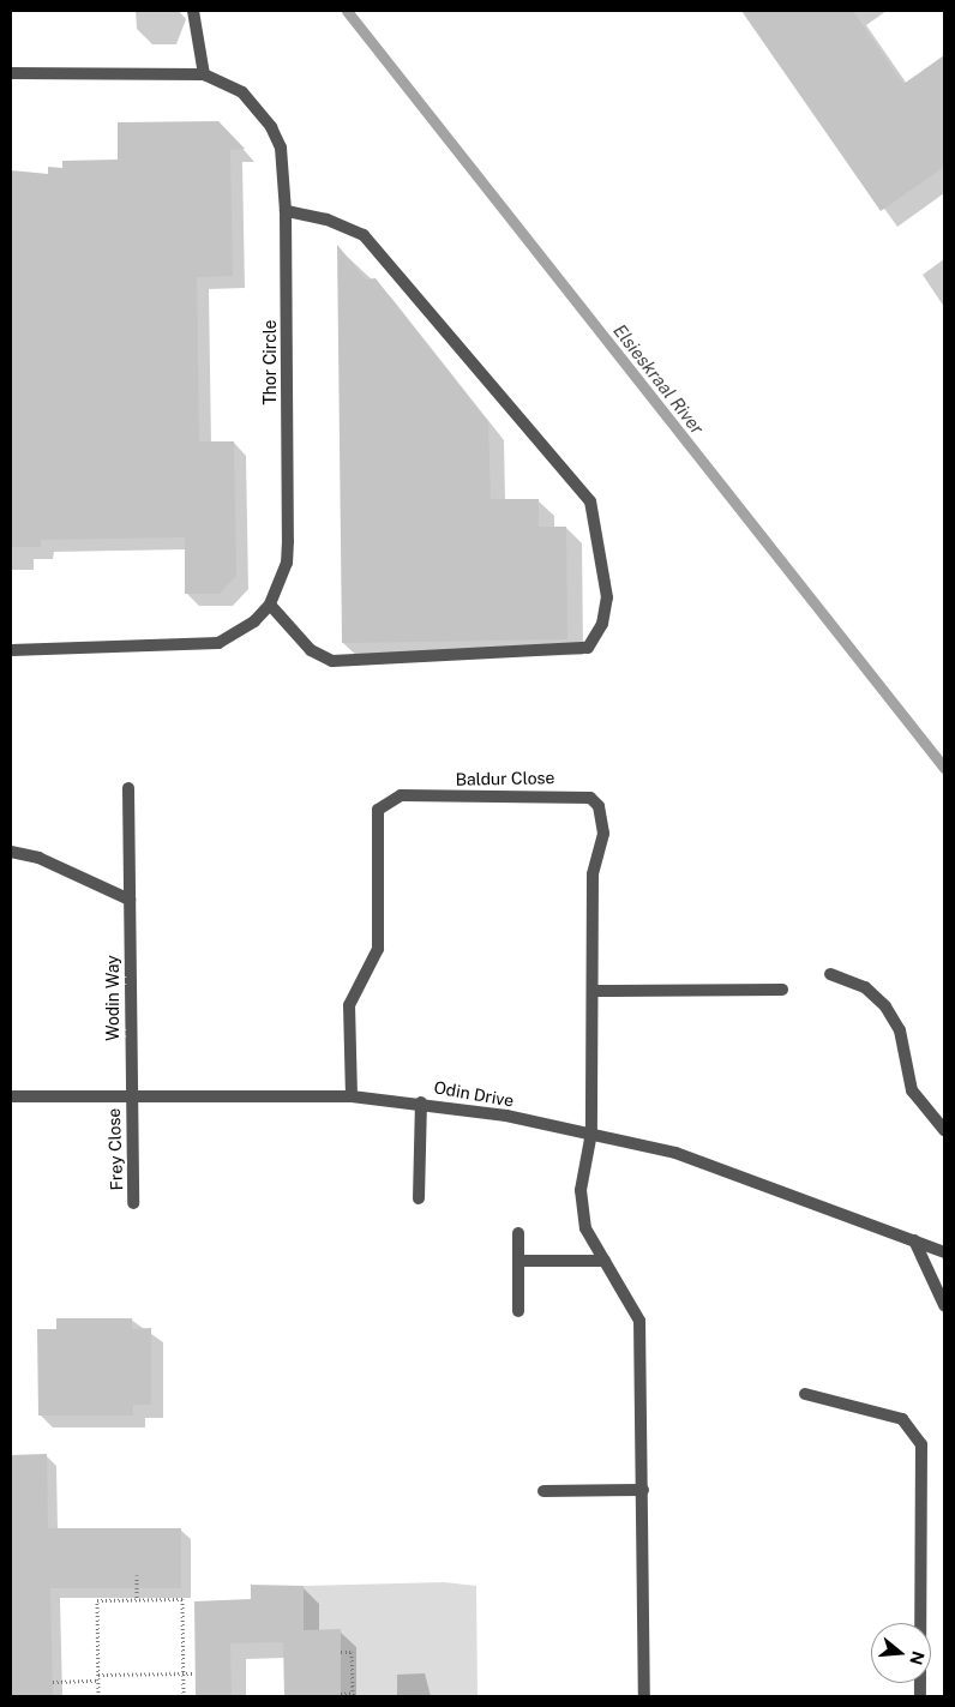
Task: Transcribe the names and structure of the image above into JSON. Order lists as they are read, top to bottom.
{
  "streets": {
    "street": [
      "Thor Circle",
      "Baldur Close",
      "Wodin Way",
      "Odin Drive",
      "Frey Close"
    ]
  },
  "crossings": [
    ["Baldur Close", "Odin Drive"],
    ["Wodin Way", "Odin Drive"],
    ["Wodin Way", "Frey Close"],
    ["Odin Drive", "Frey Close"]
  ],
  "water": ["Elsieskraal River"],
  "north": "right"
}
